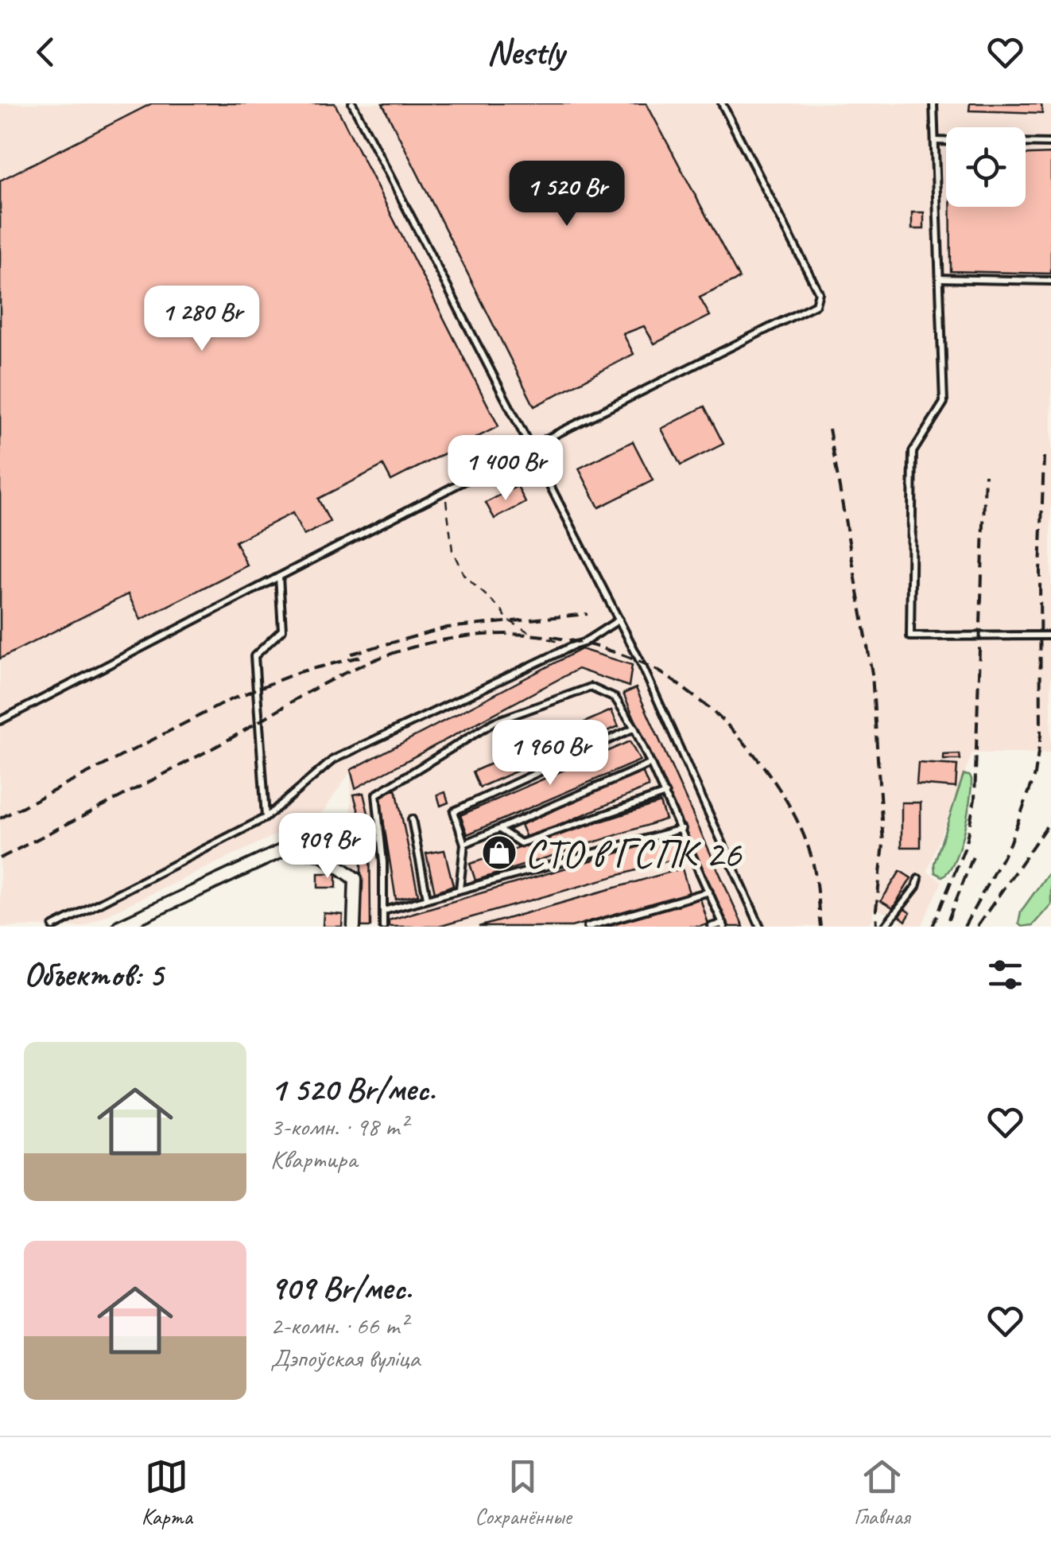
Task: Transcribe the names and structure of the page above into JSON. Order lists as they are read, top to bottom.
{
  "places": {
    "shop": ["СТО в ГСПК 26"]
  },
  "page": {
    "header": "Nestly",
    "price": [
      "1 520 Br",
      "1 280 Br",
      "1 400 Br",
      "1 960 Br",
      "909 Br"
    ],
    "heading": "Объектов: 5",
    "list": [
      {
        "name": "1 520 Br/мес.",
        "note": "3-комн. · 98 m² · Квартира"
      },
      {
        "name": "909 Br/мес.",
        "note": "2-комн. · 66 m² · Дэпоўская вуліца"
      }
    ],
    "tabs": ["Карта", "Сохранённые", "Главная"]
  }
}
